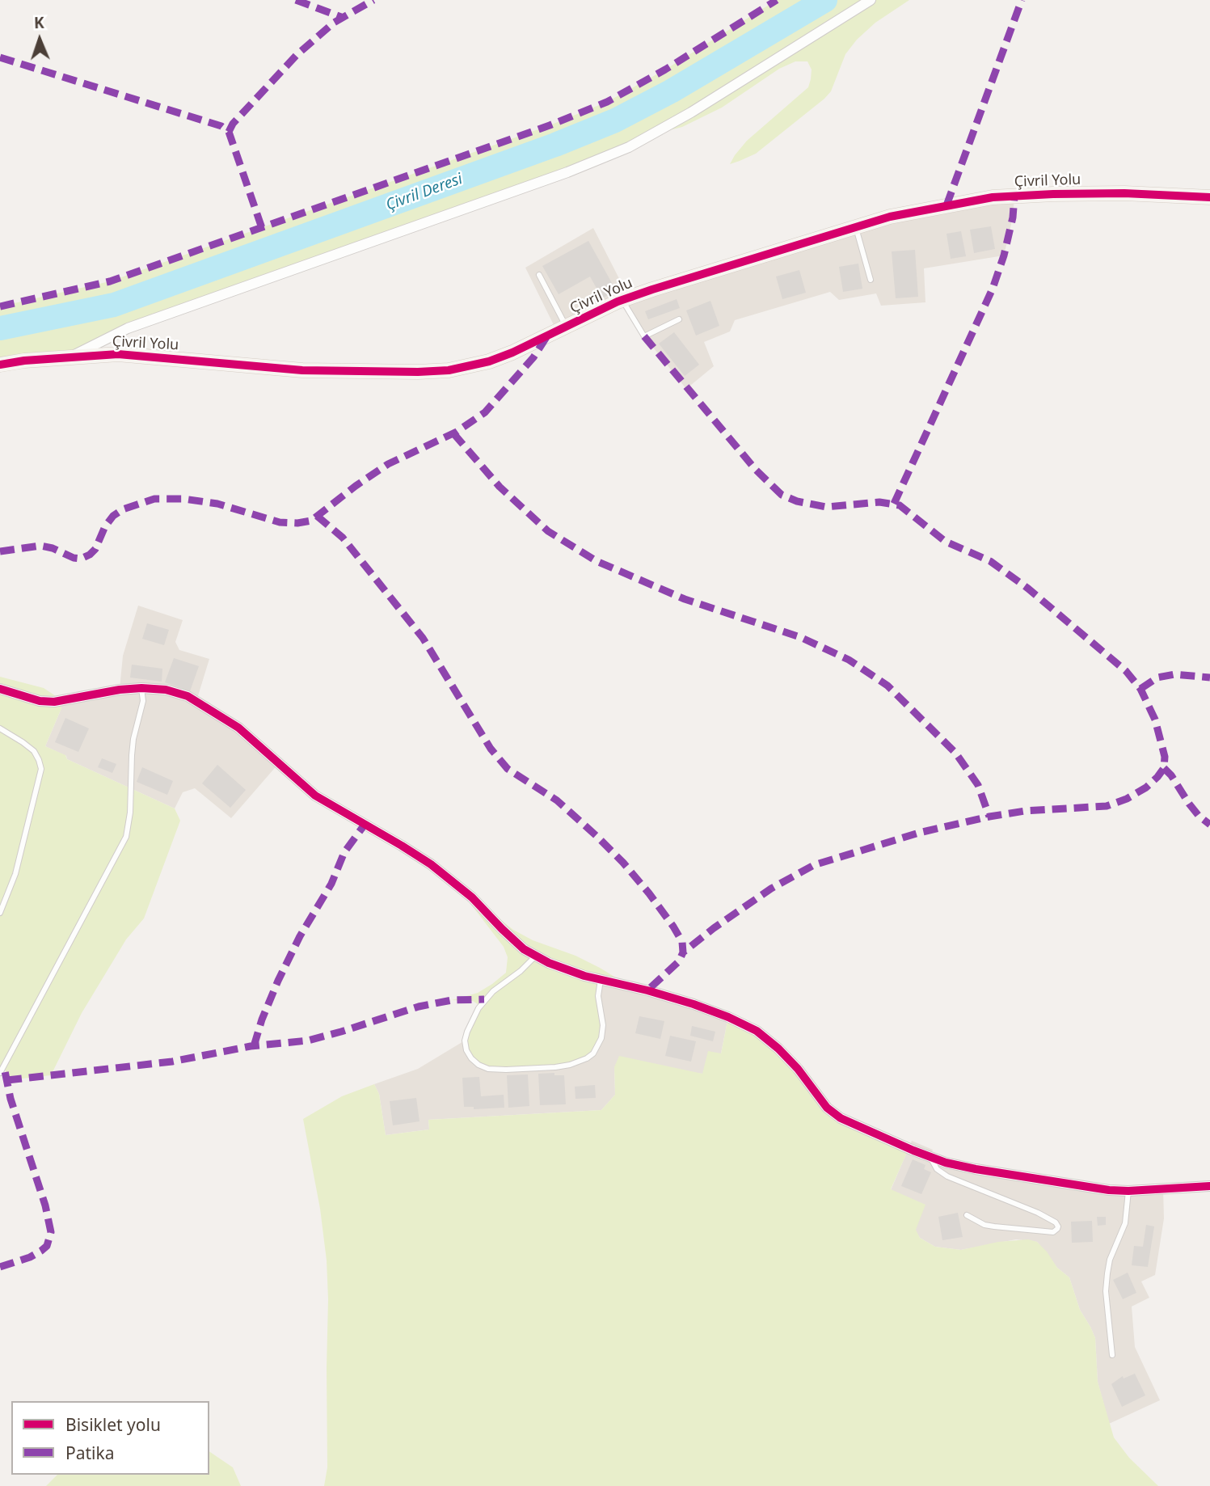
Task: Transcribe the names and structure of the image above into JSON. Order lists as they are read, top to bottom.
{
  "streets": {
    "street": ["Çivril Yolu"]
  },
  "water": ["Çivril Deresi"],
  "legend": ["Bisiklet yolu", "Patika"],
  "north": "top"
}
